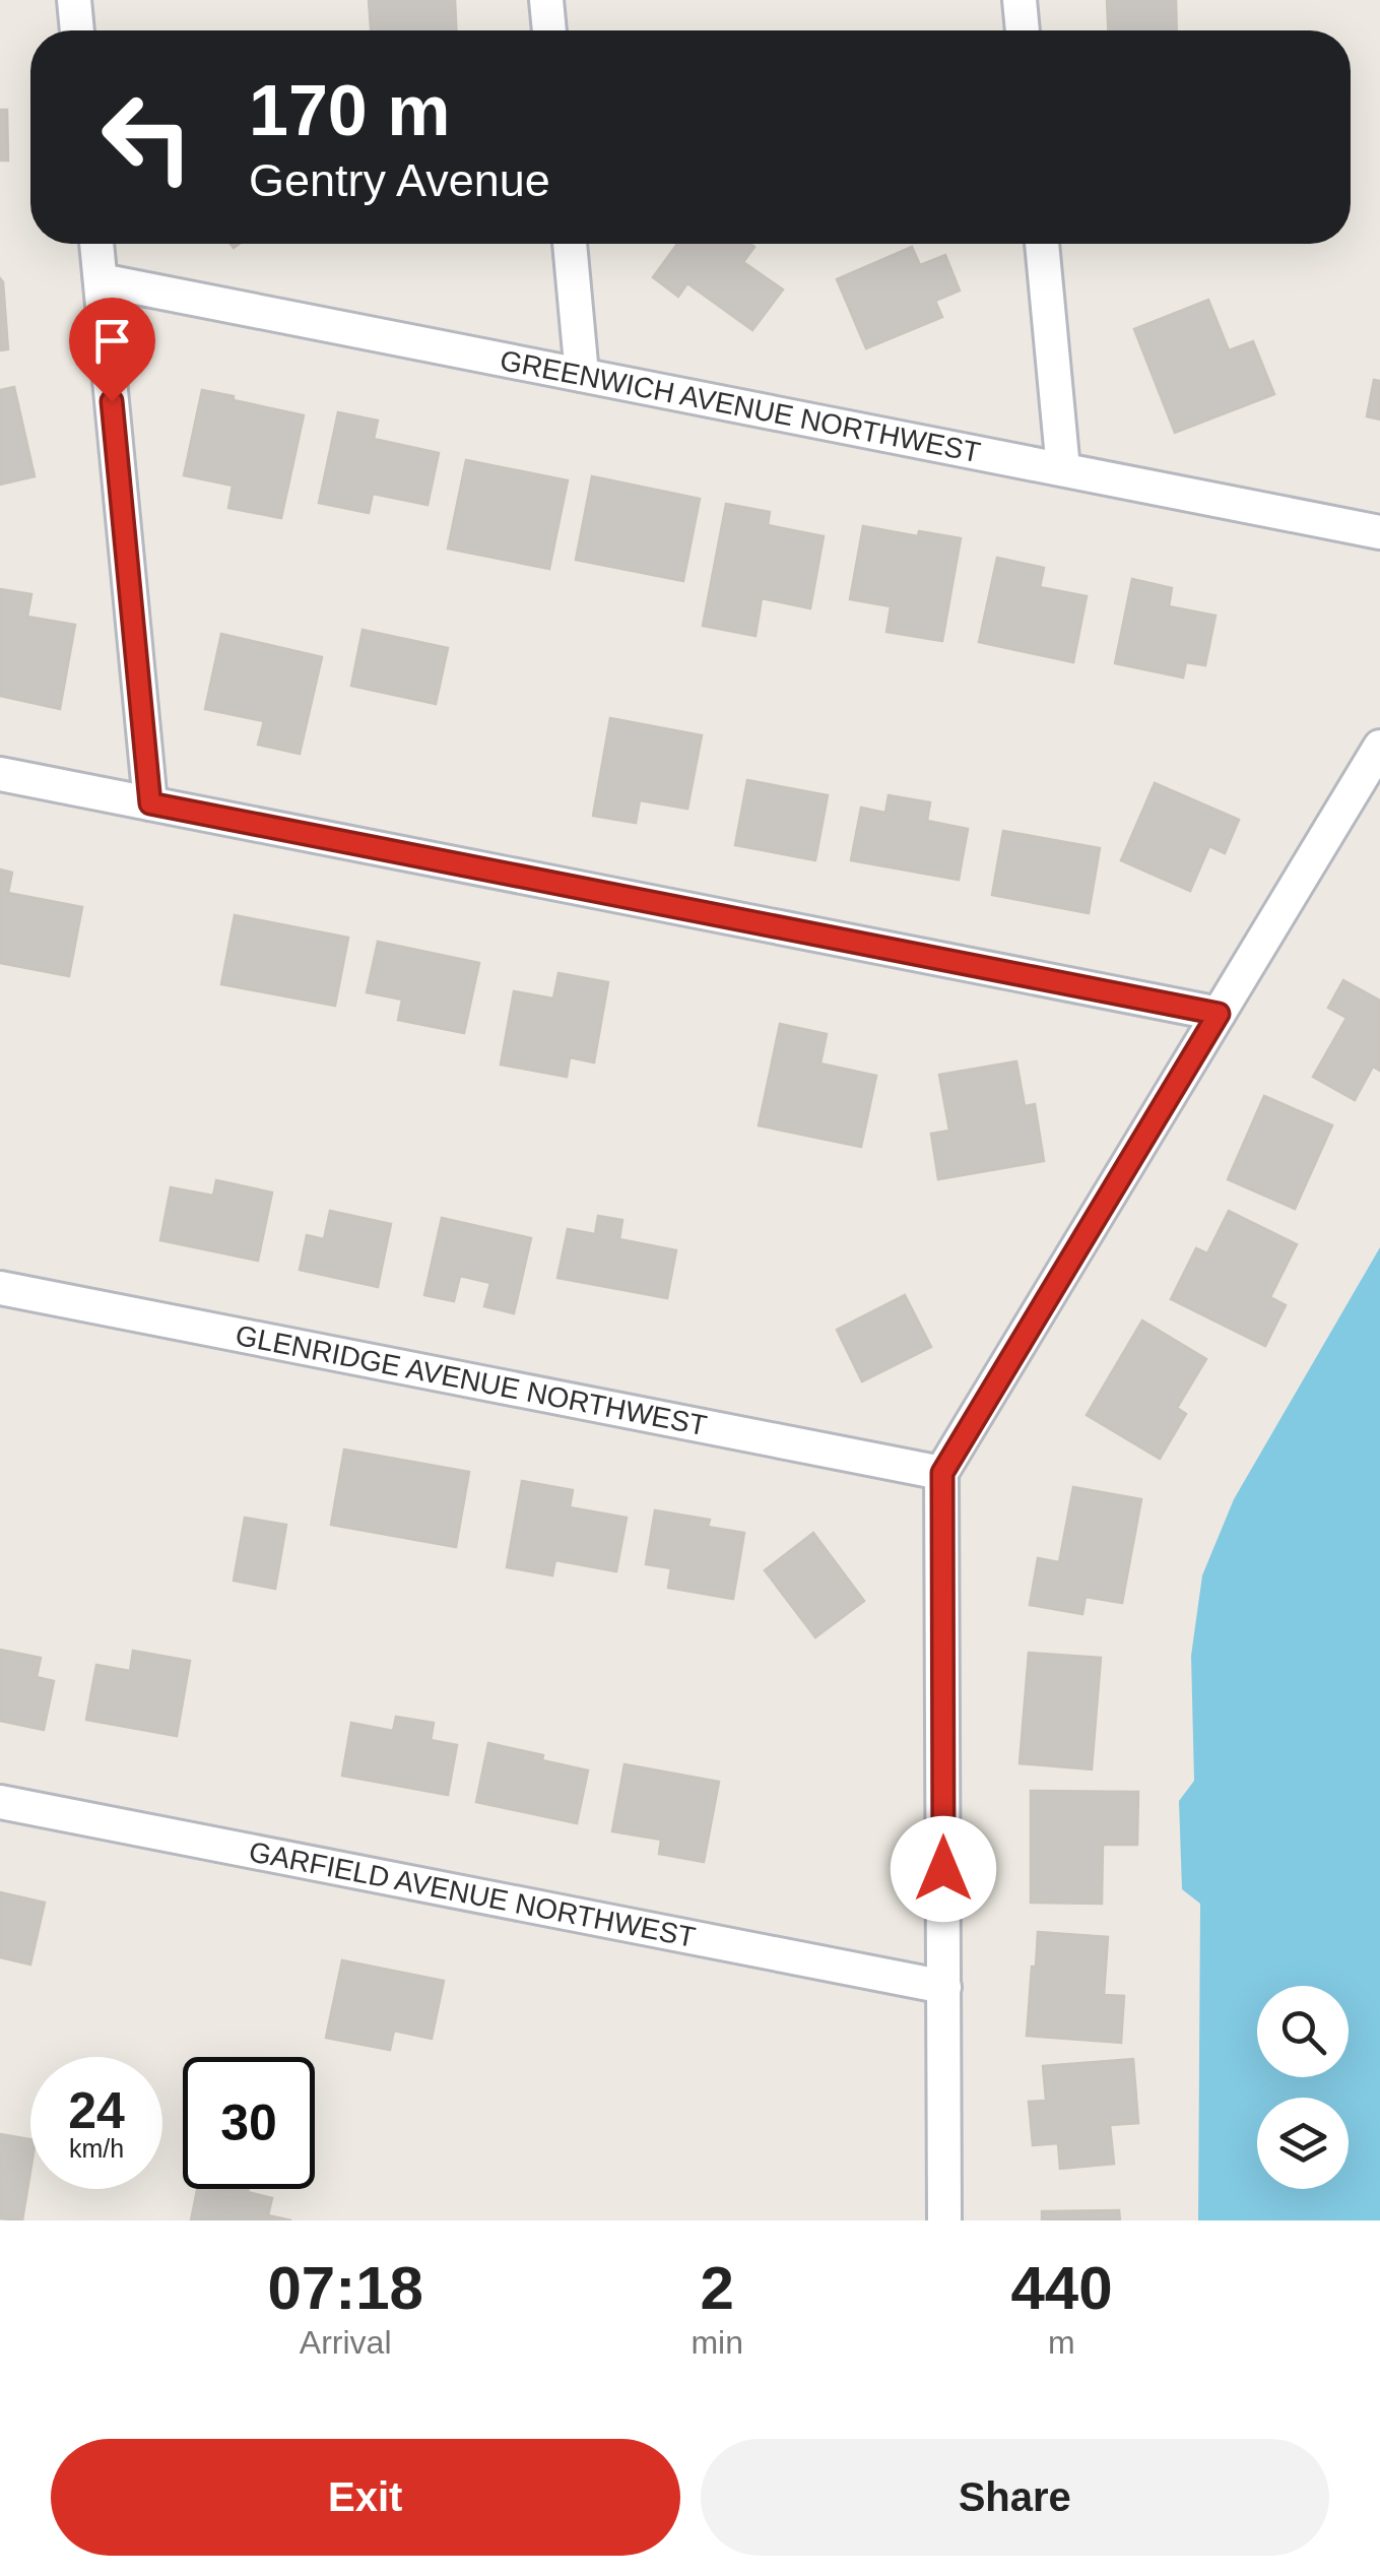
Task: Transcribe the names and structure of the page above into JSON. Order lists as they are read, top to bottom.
{
  "streets": {
    "street": ["GREENWICH AVENUE NORTHWEST", "GLENRIDGE AVENUE NORTHWEST", "GARFIELD AVENUE NORTHWEST"]
  },
  "page": {
    "turn": ["170 m", "Gentry Avenue"],
    "speed": "24 km/h",
    "limit": "30",
    "eta": [
      "07:18",
      "Arrival",
      "2",
      "min",
      "440",
      "m"
    ],
    "buttons": ["Exit", "Share"]
  }
}
